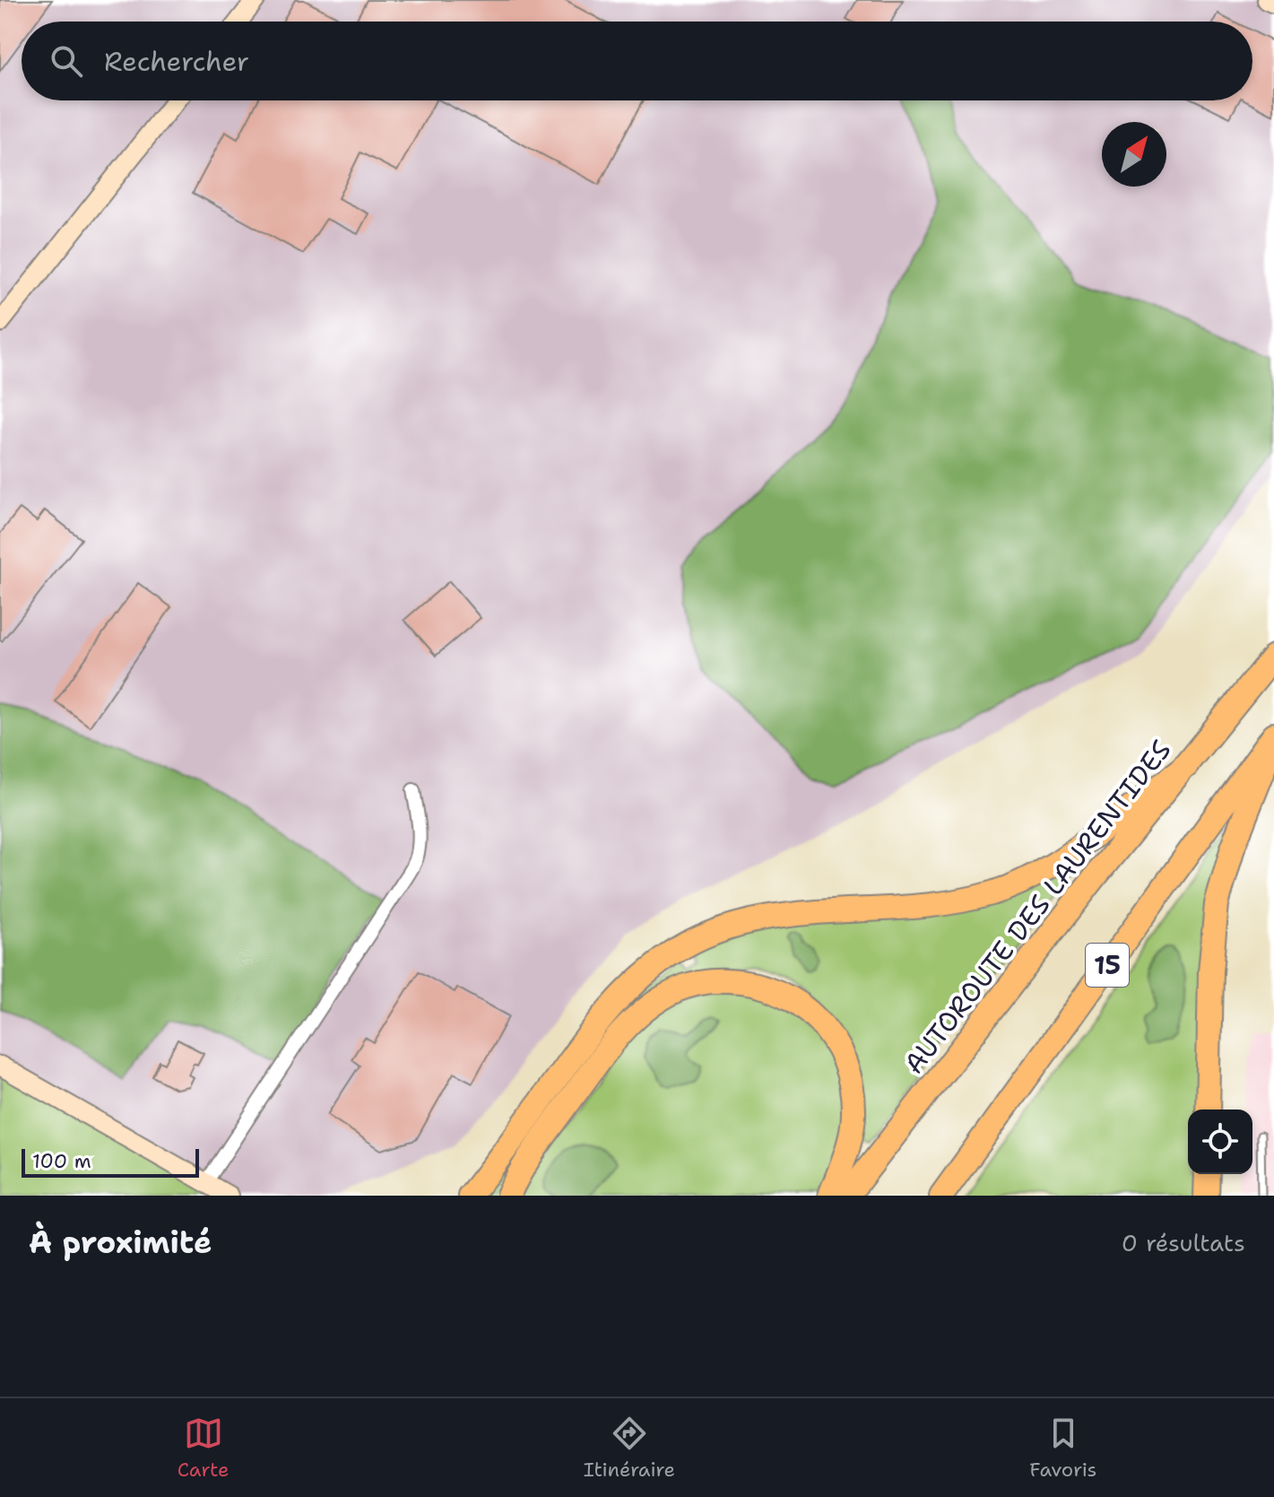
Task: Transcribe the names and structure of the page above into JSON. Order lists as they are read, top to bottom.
{
  "streets": {
    "highway": ["AUTOROUTE DES LAURENTIDES", "15"]
  },
  "scale_bar": "100 m",
  "north": "top right",
  "page": {
    "search": "Rechercher",
    "scale": "100 m",
    "heading": ["À proximité", "0 résultats"],
    "nav": ["Carte", "Itinéraire", "Favoris"]
  }
}
